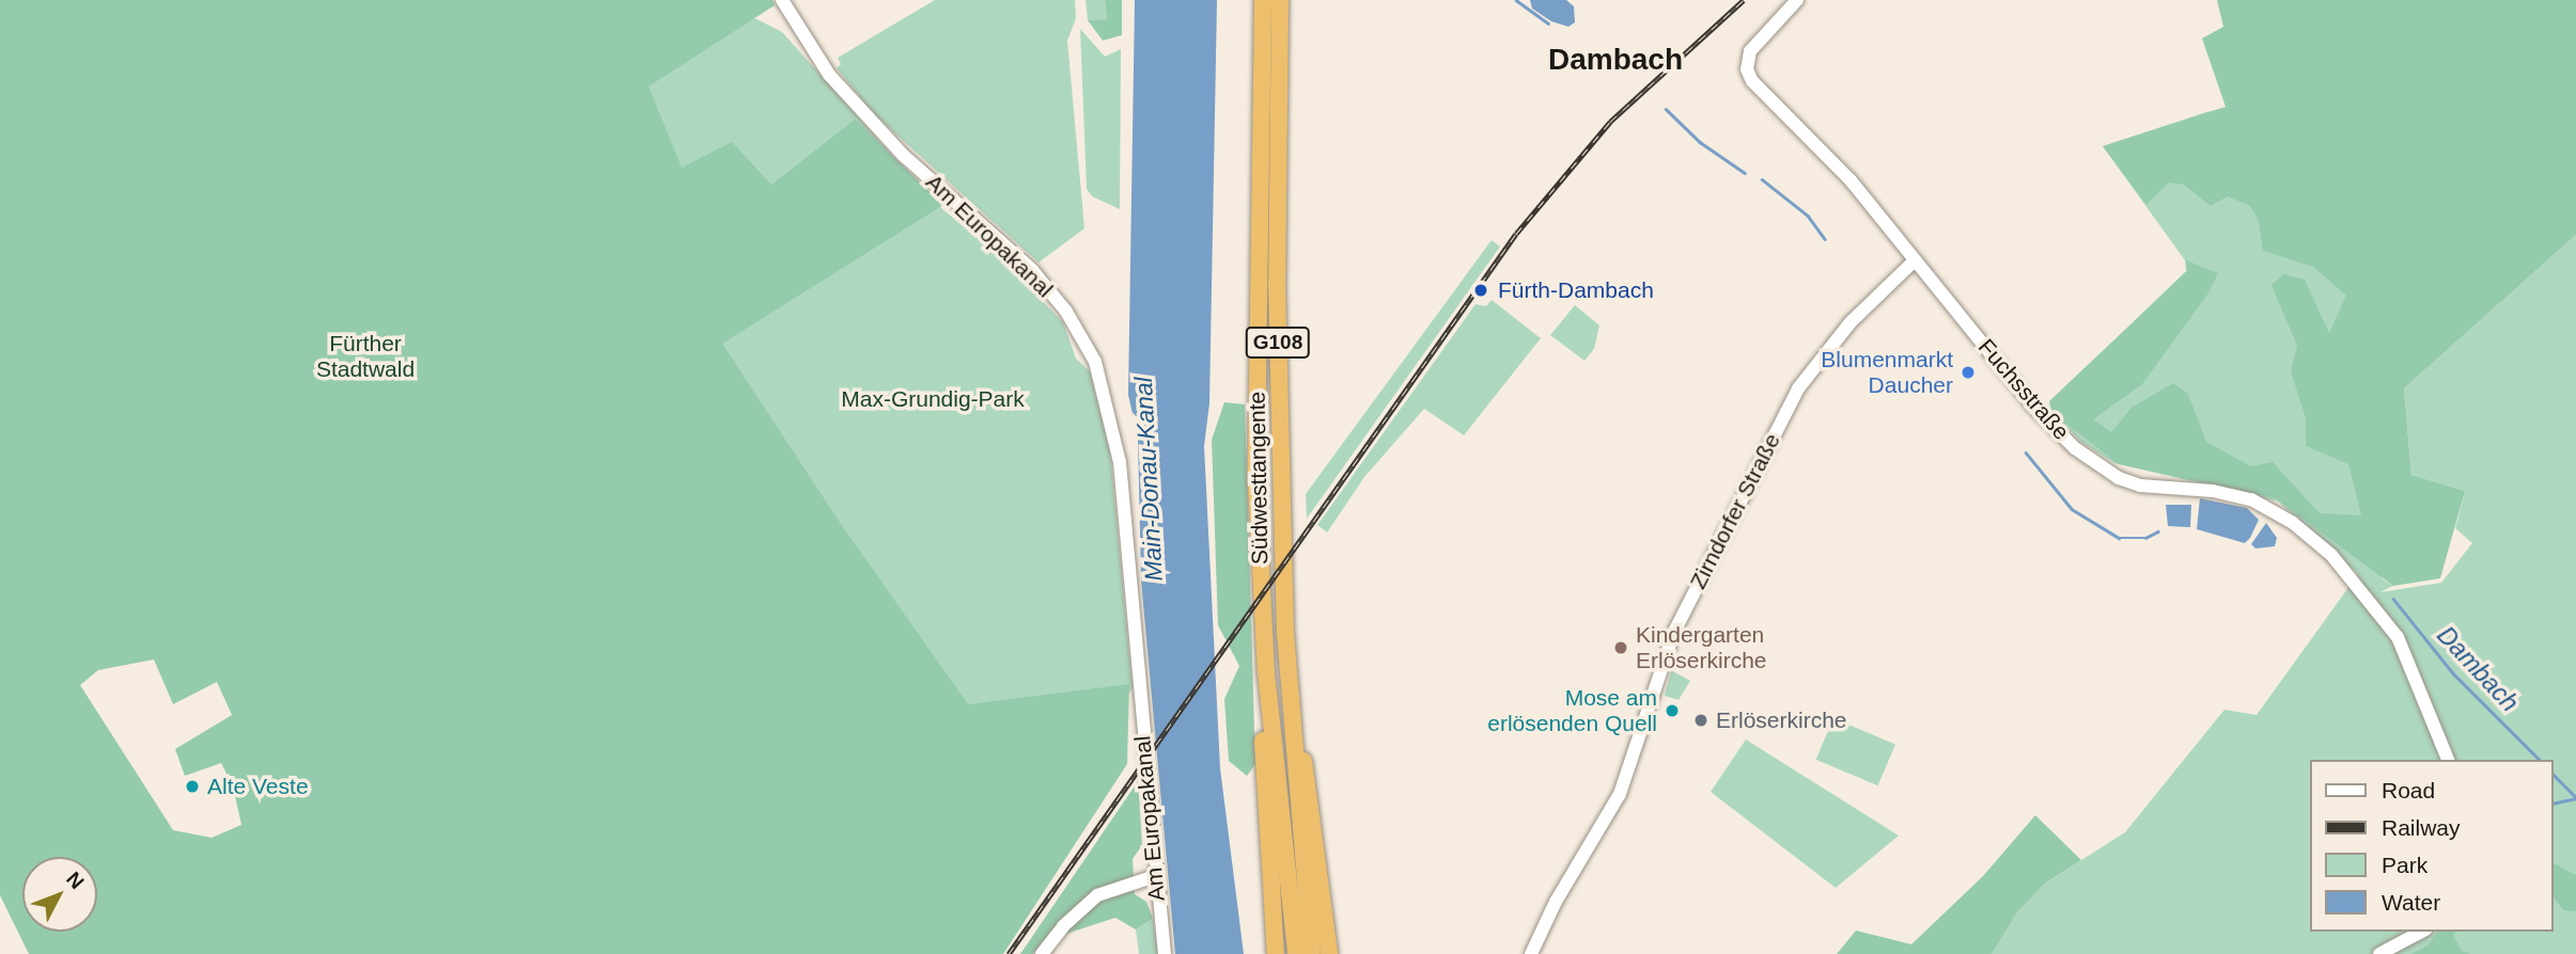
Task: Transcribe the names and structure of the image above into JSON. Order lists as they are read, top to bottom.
{
  "streets": {
    "highway": ["G108", "Südwesttangente"],
    "main road": ["Am Europakanal", "Fuchsstraße", "Zirndorfer Straße"]
  },
  "crossings": [
    ["Fuchsstraße", "Zirndorfer Straße"]
  ],
  "districts": ["Dambach"],
  "water": ["Main-Donau-Kanal", "Dambach"],
  "parks": ["Fürther Stadtwald", "Max-Grundig-Park"],
  "places": [
    "Fürth-Dambach",
    "Blumenmarkt Daucher",
    "Kindergarten Erlöserkirche",
    "Mose am erlösenden Quell",
    "Erlöserkirche",
    "Alte Veste"
  ],
  "legend": [
    "Road",
    "Railway",
    "Park",
    "Water"
  ],
  "north": "top right"
}
